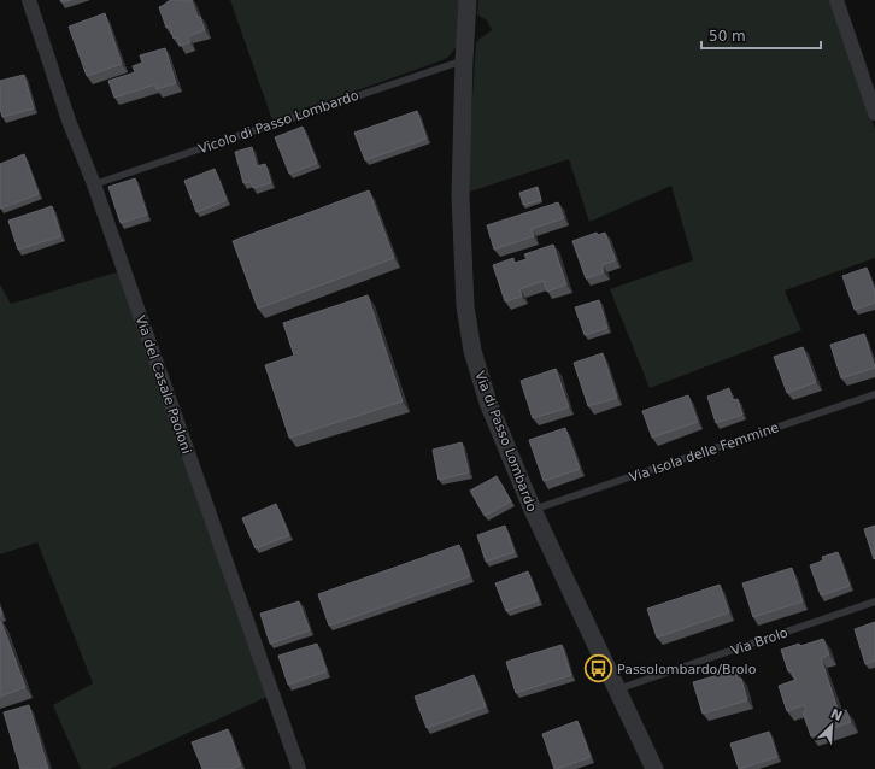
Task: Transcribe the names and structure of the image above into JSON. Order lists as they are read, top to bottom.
{
  "streets": {
    "street": ["Via del Casale Paoloni", "Via di Passo Lombardo"],
    "lane": ["Vicolo di Passo Lombardo", "Via Isola delle Femmine", "Via Brolo"]
  },
  "crossings": [
    ["Vicolo di Passo Lombardo", "Via del Casale Paoloni"],
    ["Vicolo di Passo Lombardo", "Via di Passo Lombardo"],
    ["Via di Passo Lombardo", "Via Isola delle Femmine"],
    ["Via di Passo Lombardo", "Via Brolo"]
  ],
  "places": {
    "bus stop": ["Passolombardo/Brolo"]
  },
  "scale_bar": "50 m",
  "north": "top right"
}
